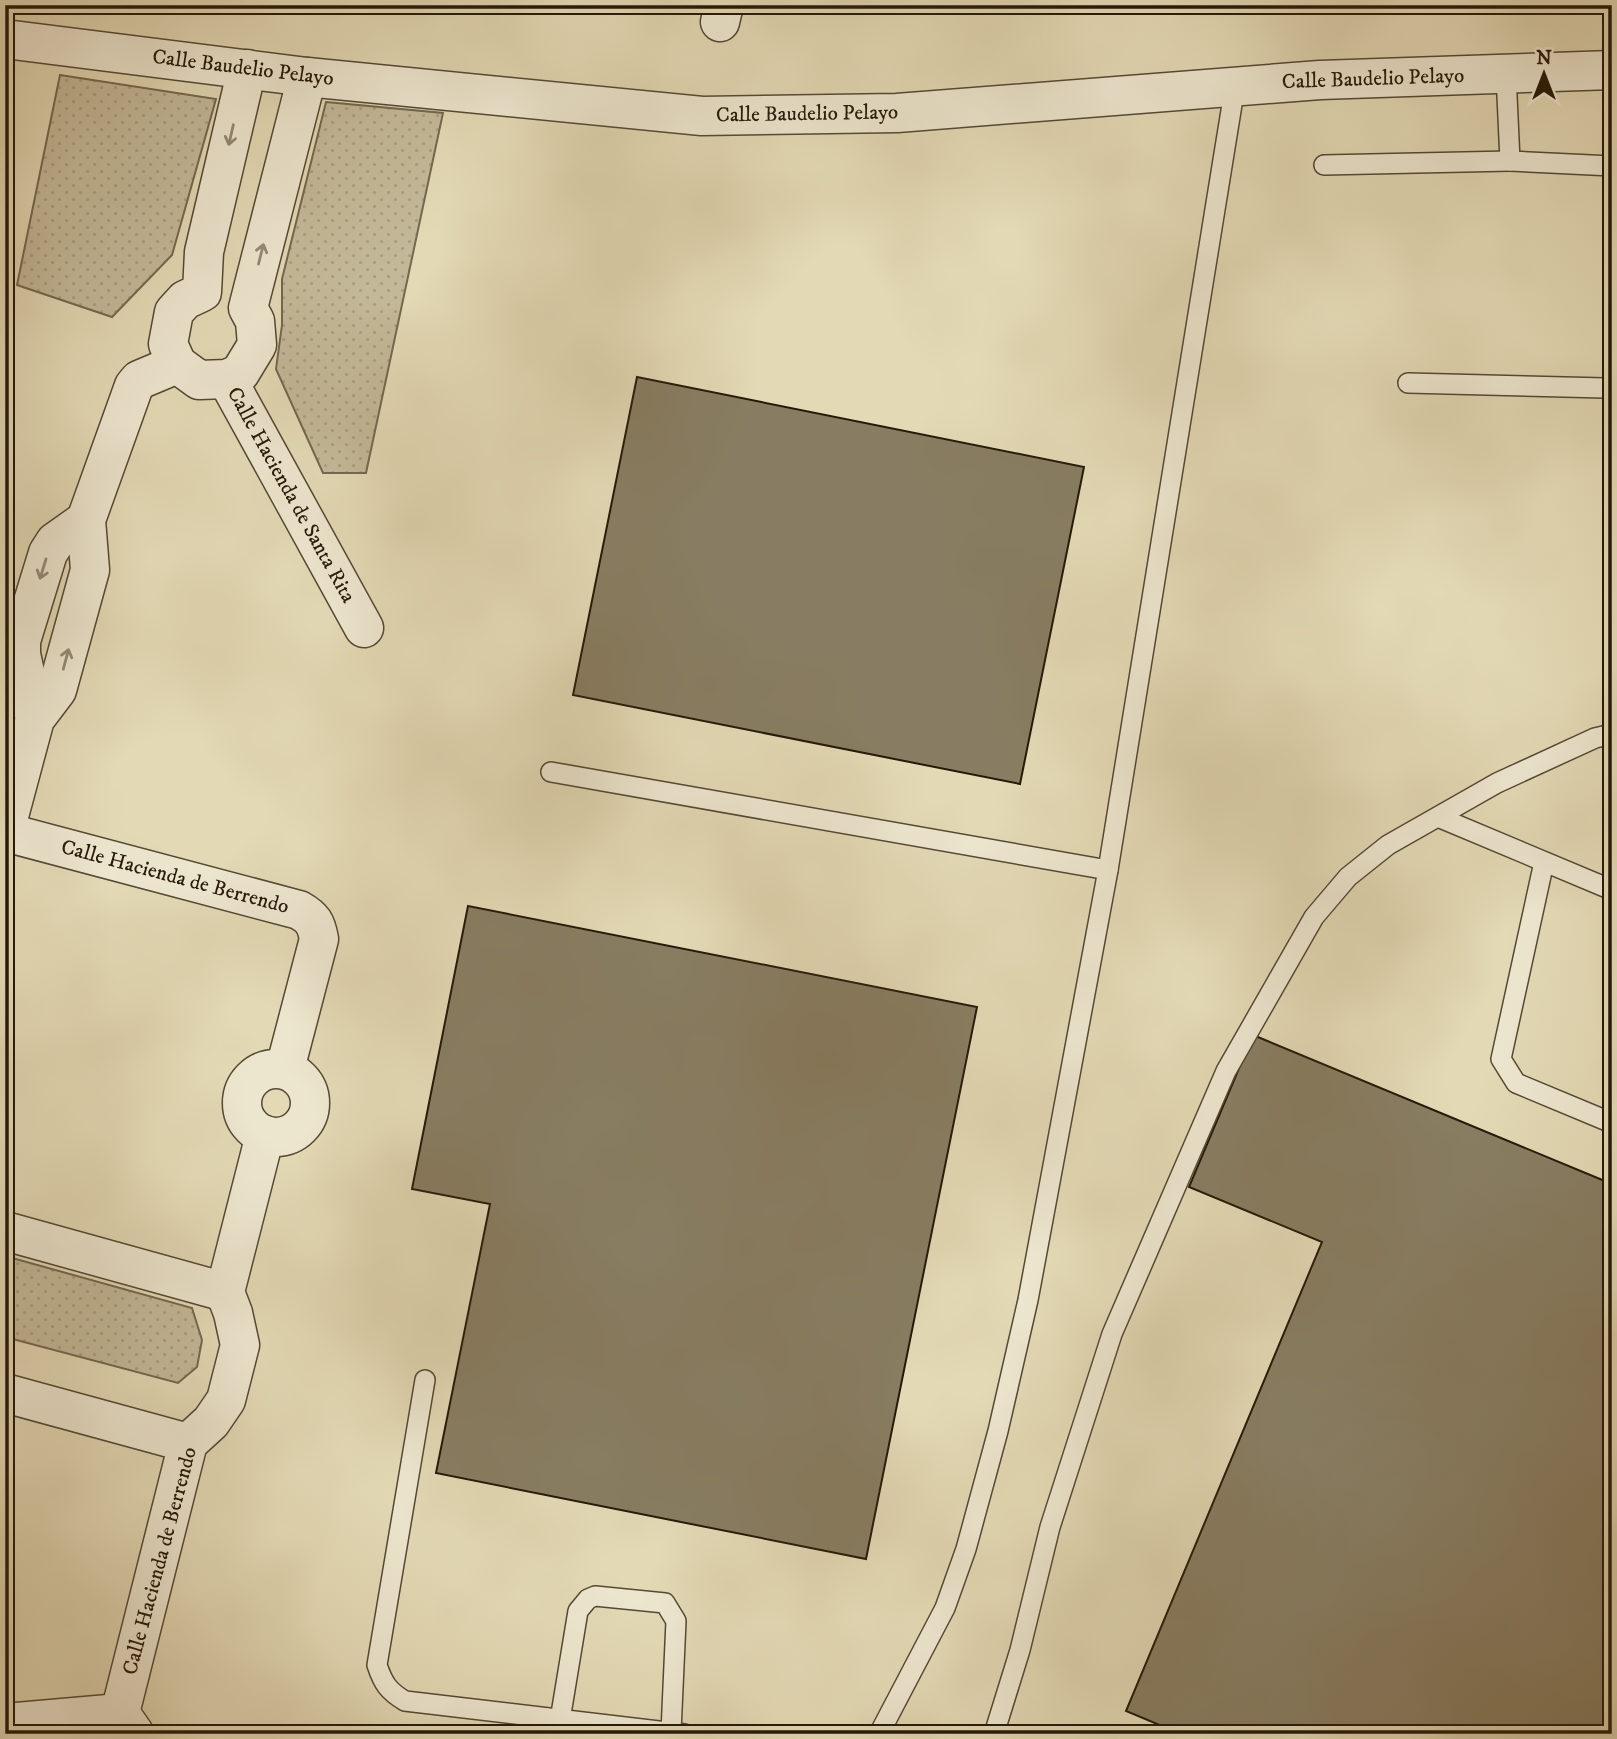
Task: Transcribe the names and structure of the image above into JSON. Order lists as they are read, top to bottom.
{
  "streets": {
    "street": ["Calle Baudelio Pelayo", "Calle Hacienda de Santa Rita", "Calle Hacienda de Berrendo"]
  },
  "north": "top"
}
